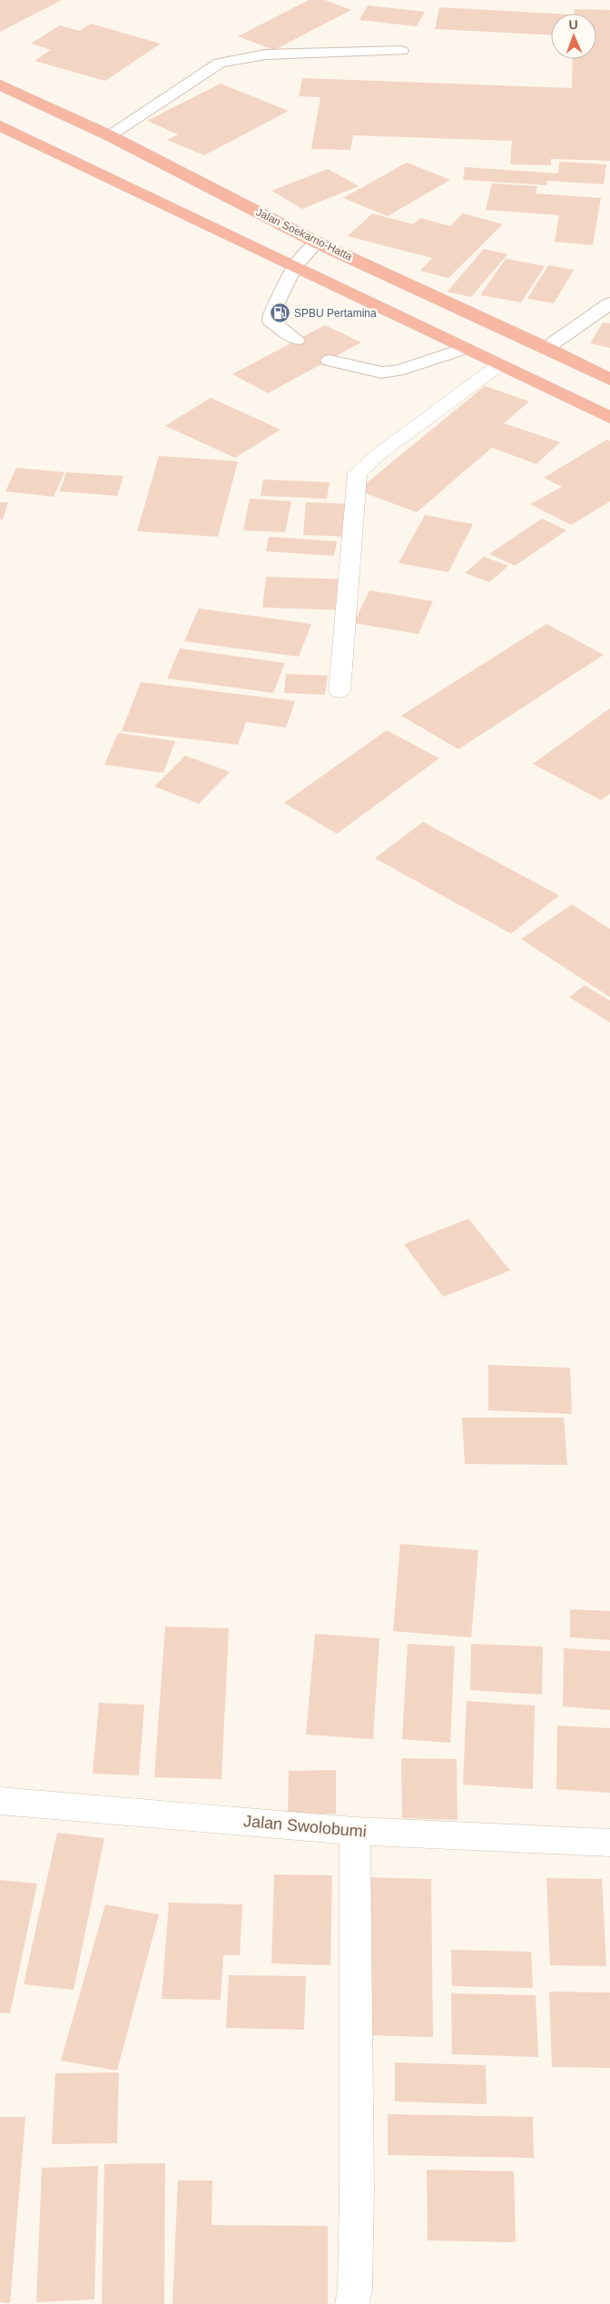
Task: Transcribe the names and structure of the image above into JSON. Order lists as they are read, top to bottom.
{
  "streets": {
    "highway": ["Jalan Soekarno-Hatta"],
    "street": ["Jalan Swolobumi"]
  },
  "places": {
    "fuel station": ["SPBU Pertamina"]
  },
  "north": "top"
}
